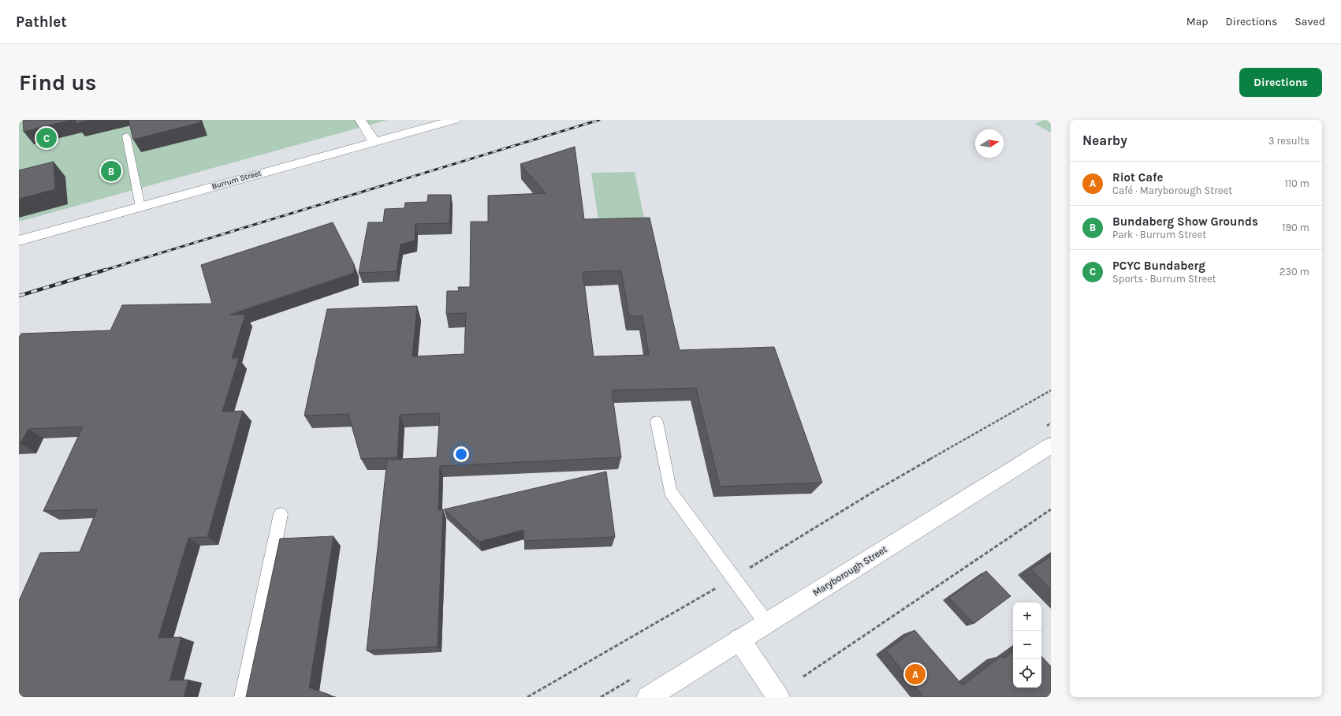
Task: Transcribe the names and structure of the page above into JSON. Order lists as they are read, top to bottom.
{
  "streets": {
    "street": ["Burrum Street", "Maryborough Street"]
  },
  "north": "right",
  "page": {
    "header": "Pathlet",
    "nav": ["Map", "Directions", "Saved"],
    "buttons": "Directions",
    "title": "Find us",
    "heading": ["Nearby", "3 results"],
    "pins": ["C", "B", "A"],
    "list": [
      {
        "mark": "A",
        "name": "Riot Cafe",
        "note": "Café · Maryborough Street",
        "value": "110 m"
      },
      {
        "mark": "B",
        "name": "Bundaberg Show Grounds",
        "note": "Park · Burrum Street",
        "value": "190 m"
      },
      {
        "mark": "C",
        "name": "PCYC Bundaberg",
        "note": "Sports · Burrum Street",
        "value": "230 m"
      }
    ],
    "map_buttons": ["+", "−"]
  }
}
